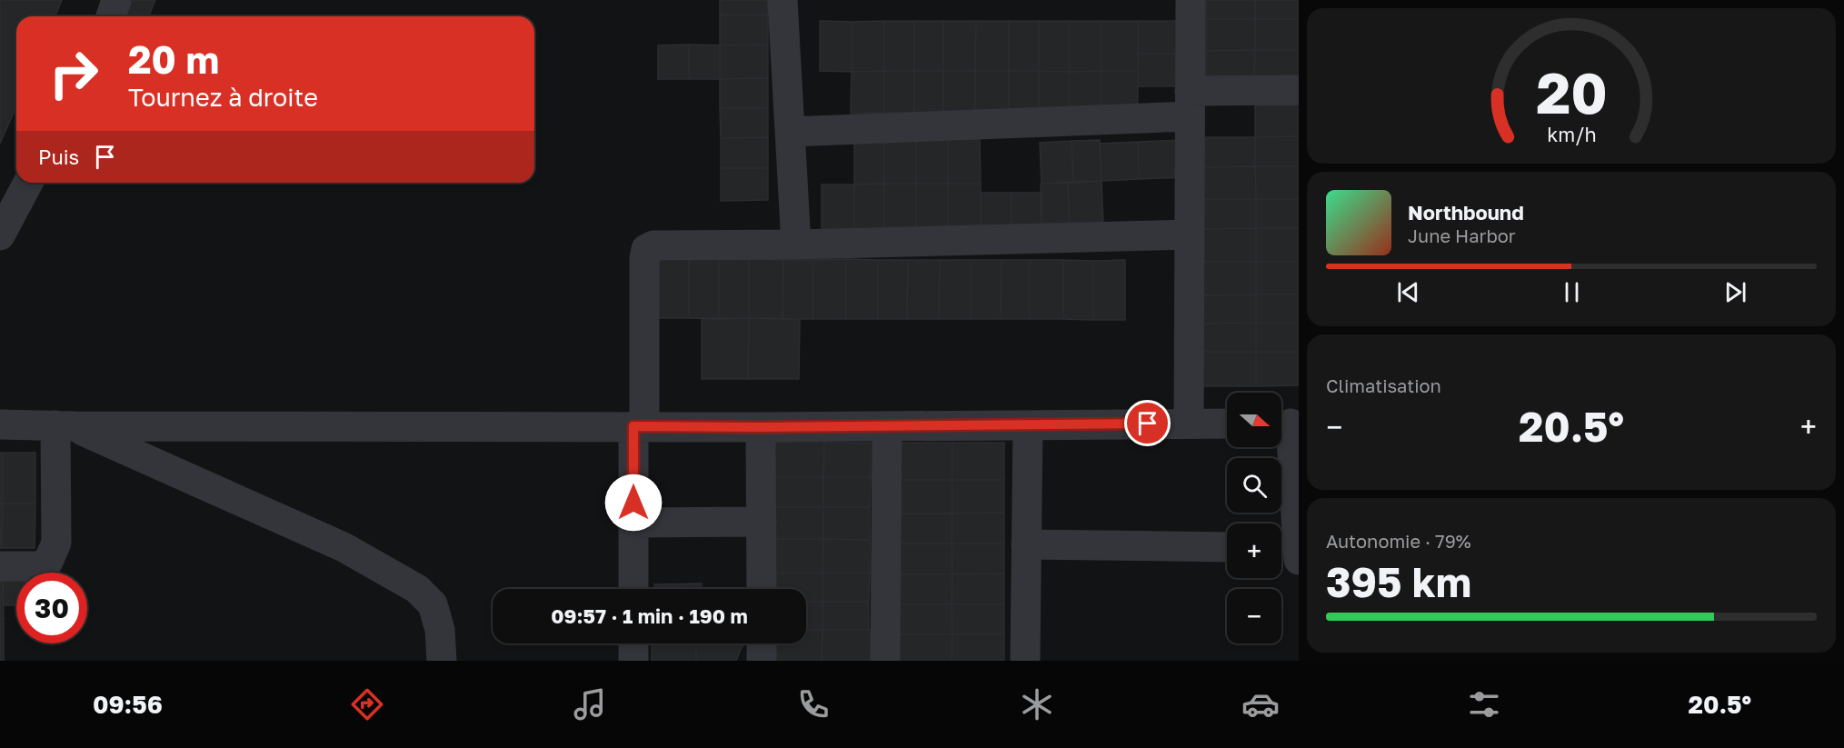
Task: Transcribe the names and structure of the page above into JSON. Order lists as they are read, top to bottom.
{
  "north": "right",
  "page": {
    "turn": ["20 m", "Tournez à droite"],
    "then": "Puis",
    "song": ["Northbound", "June Harbor"],
    "tile": [
      "Climatisation",
      ["Autonomie · 79%", "395 km"]
    ],
    "map_buttons": ["+", "−"],
    "heat": ["−", "20.5°", "+"],
    "limit": "30",
    "trip": "09:57 · 1 min · 190 m",
    "tabs": ["09:56", "20.5°"],
    "gauge": ["20", "km/h"]
  }
}
